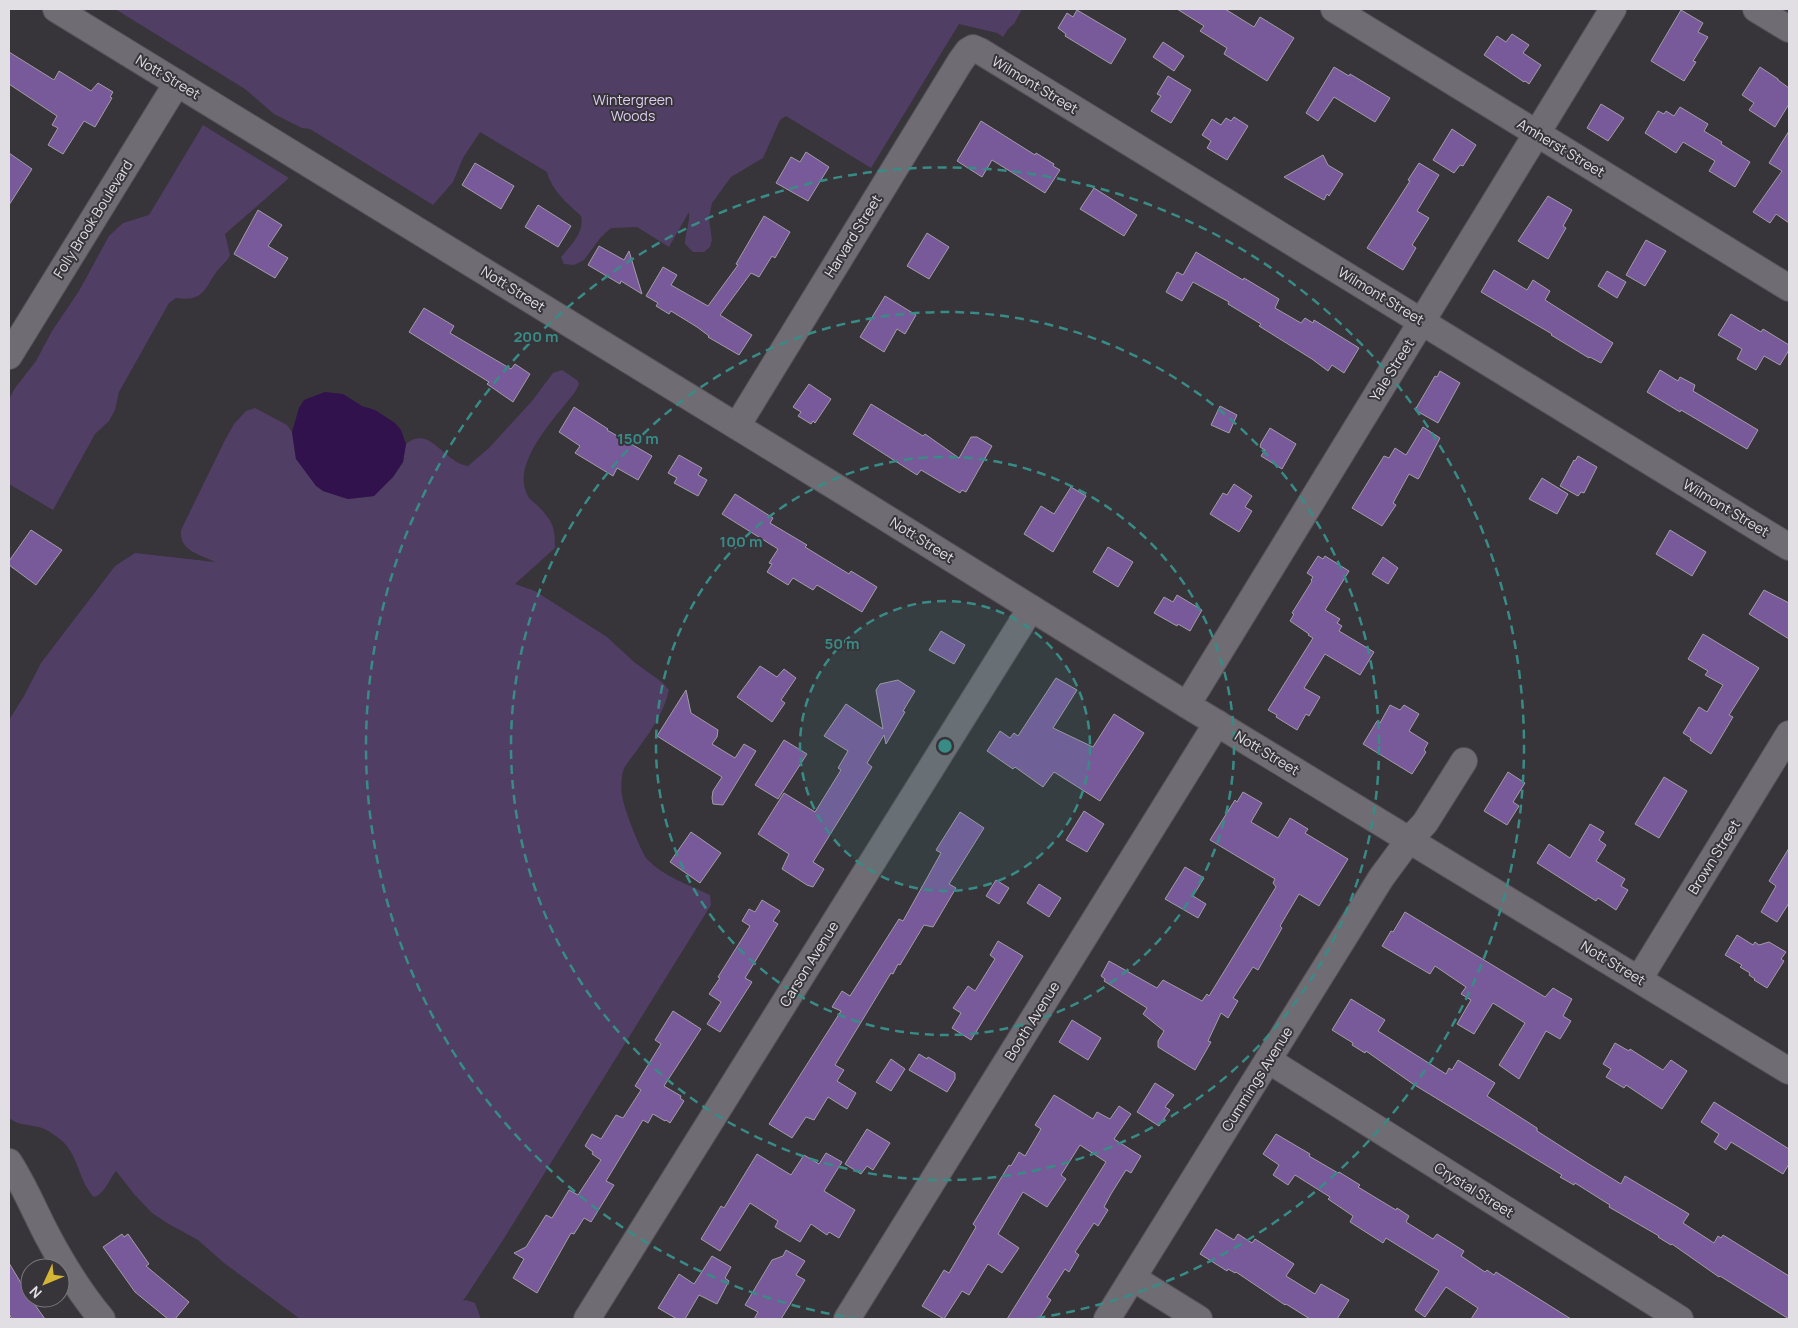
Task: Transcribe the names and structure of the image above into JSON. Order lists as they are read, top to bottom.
{
  "streets": {
    "street": [
      "Nott Street",
      "Wilmont Street",
      "Amherst Street",
      "Folly Brook Boulevard",
      "Harvard Street",
      "Yale Street",
      "Brown Street",
      "Carson Avenue",
      "Booth Avenue",
      "Cummings Avenue",
      "Crystal Street"
    ]
  },
  "crossings": [
    ["Nott Street", "Folly Brook Boulevard"],
    ["Nott Street", "Harvard Street"],
    ["Nott Street", "Yale Street"],
    ["Nott Street", "Brown Street"],
    ["Nott Street", "Carson Avenue"],
    ["Nott Street", "Booth Avenue"],
    ["Nott Street", "Cummings Avenue"],
    ["Wilmont Street", "Harvard Street"],
    ["Wilmont Street", "Yale Street"],
    ["Amherst Street", "Yale Street"],
    ["Cummings Avenue", "Crystal Street"]
  ],
  "parks": ["Wintergreen Woods"],
  "north": "bottom left",
  "rings": [
    "200 m",
    "150 m",
    "100 m",
    "50 m"
  ]
}
